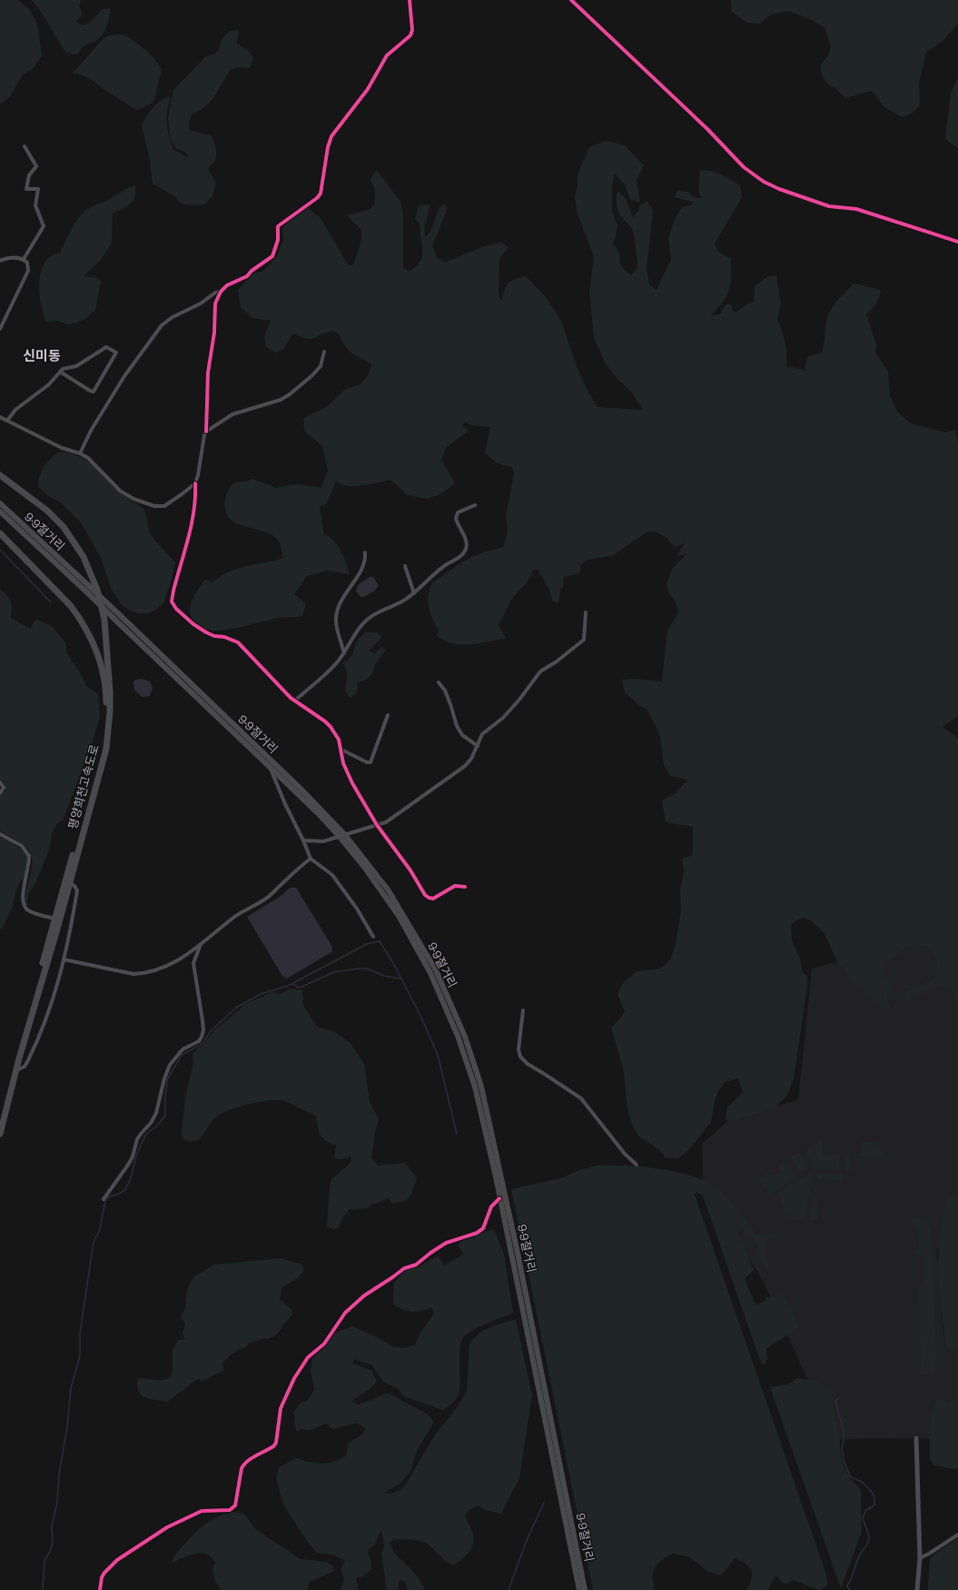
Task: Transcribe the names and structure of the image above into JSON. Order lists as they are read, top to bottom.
{
  "streets": {
    "highway": ["9·9절거리", "평양희천고속도로"]
  },
  "districts": ["신미동"]
}
